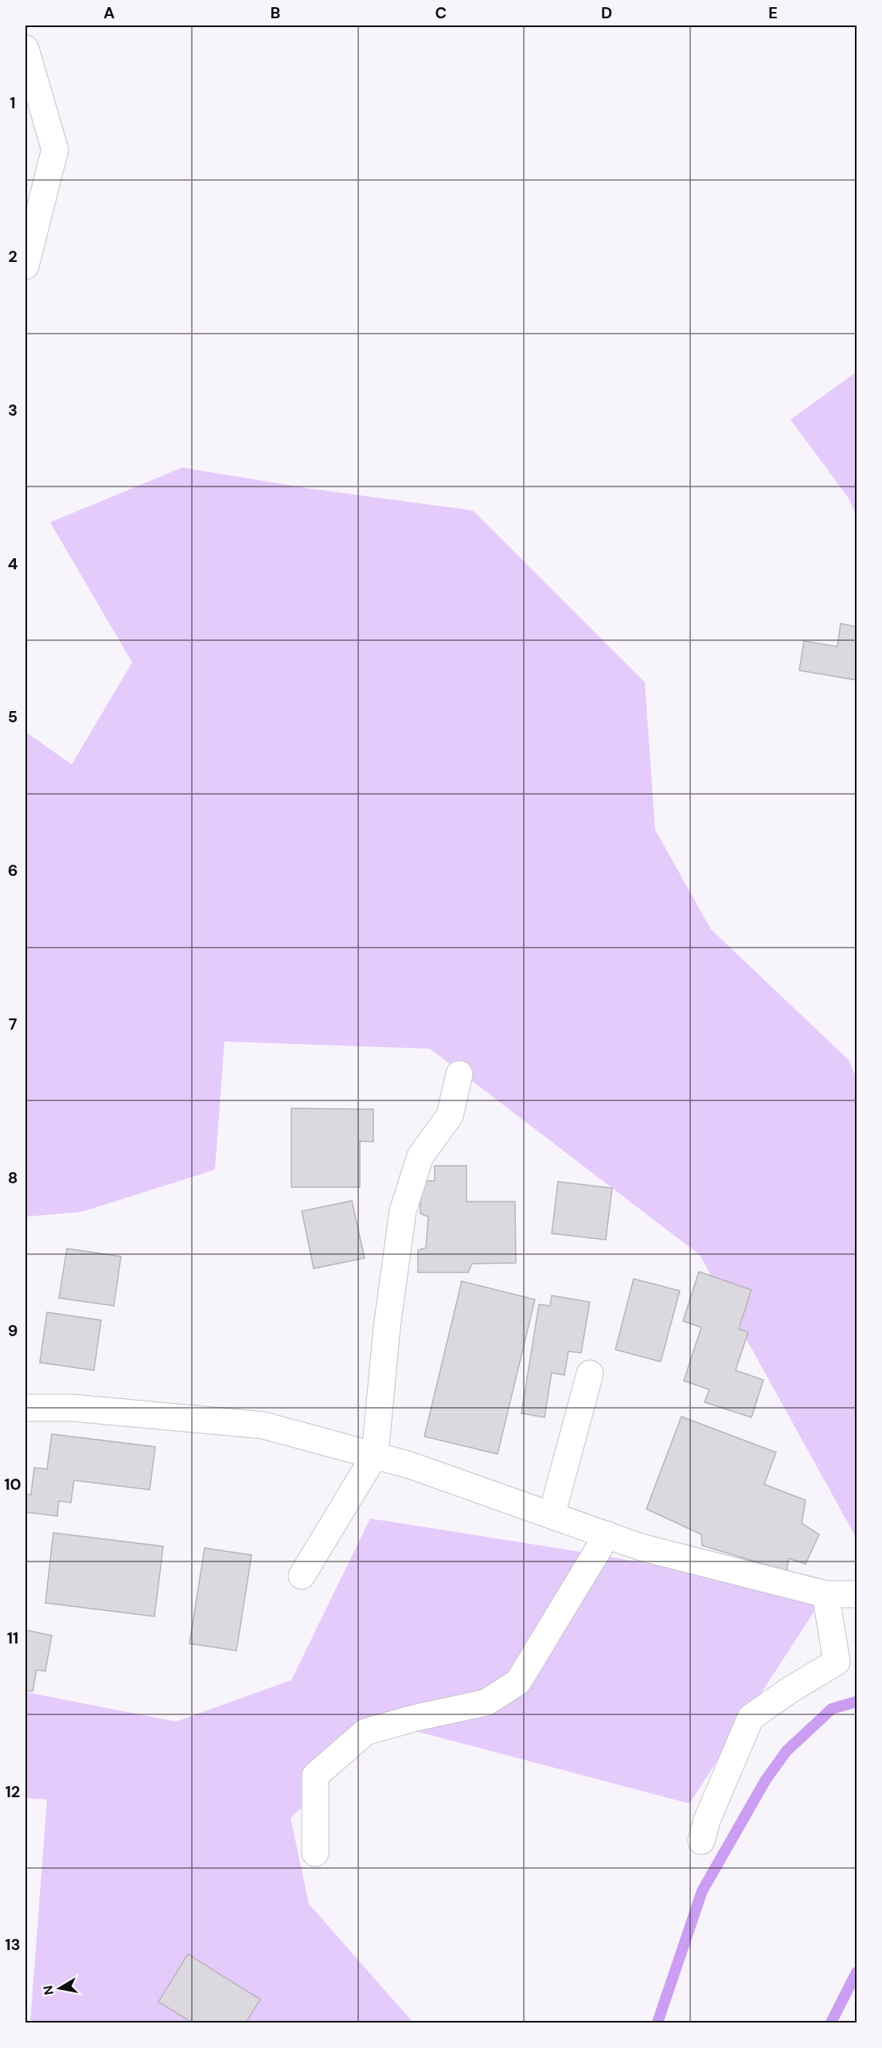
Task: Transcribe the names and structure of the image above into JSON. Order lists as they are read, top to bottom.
{
  "north": "left",
  "grid": {
    "columns": [
      "A",
      "B",
      "C",
      "D",
      "E"
    ],
    "rows": [
      "1",
      "2",
      "3",
      "4",
      "5",
      "6",
      "7",
      "8",
      "9",
      "10",
      "11",
      "12",
      "13"
    ]
  }
}
